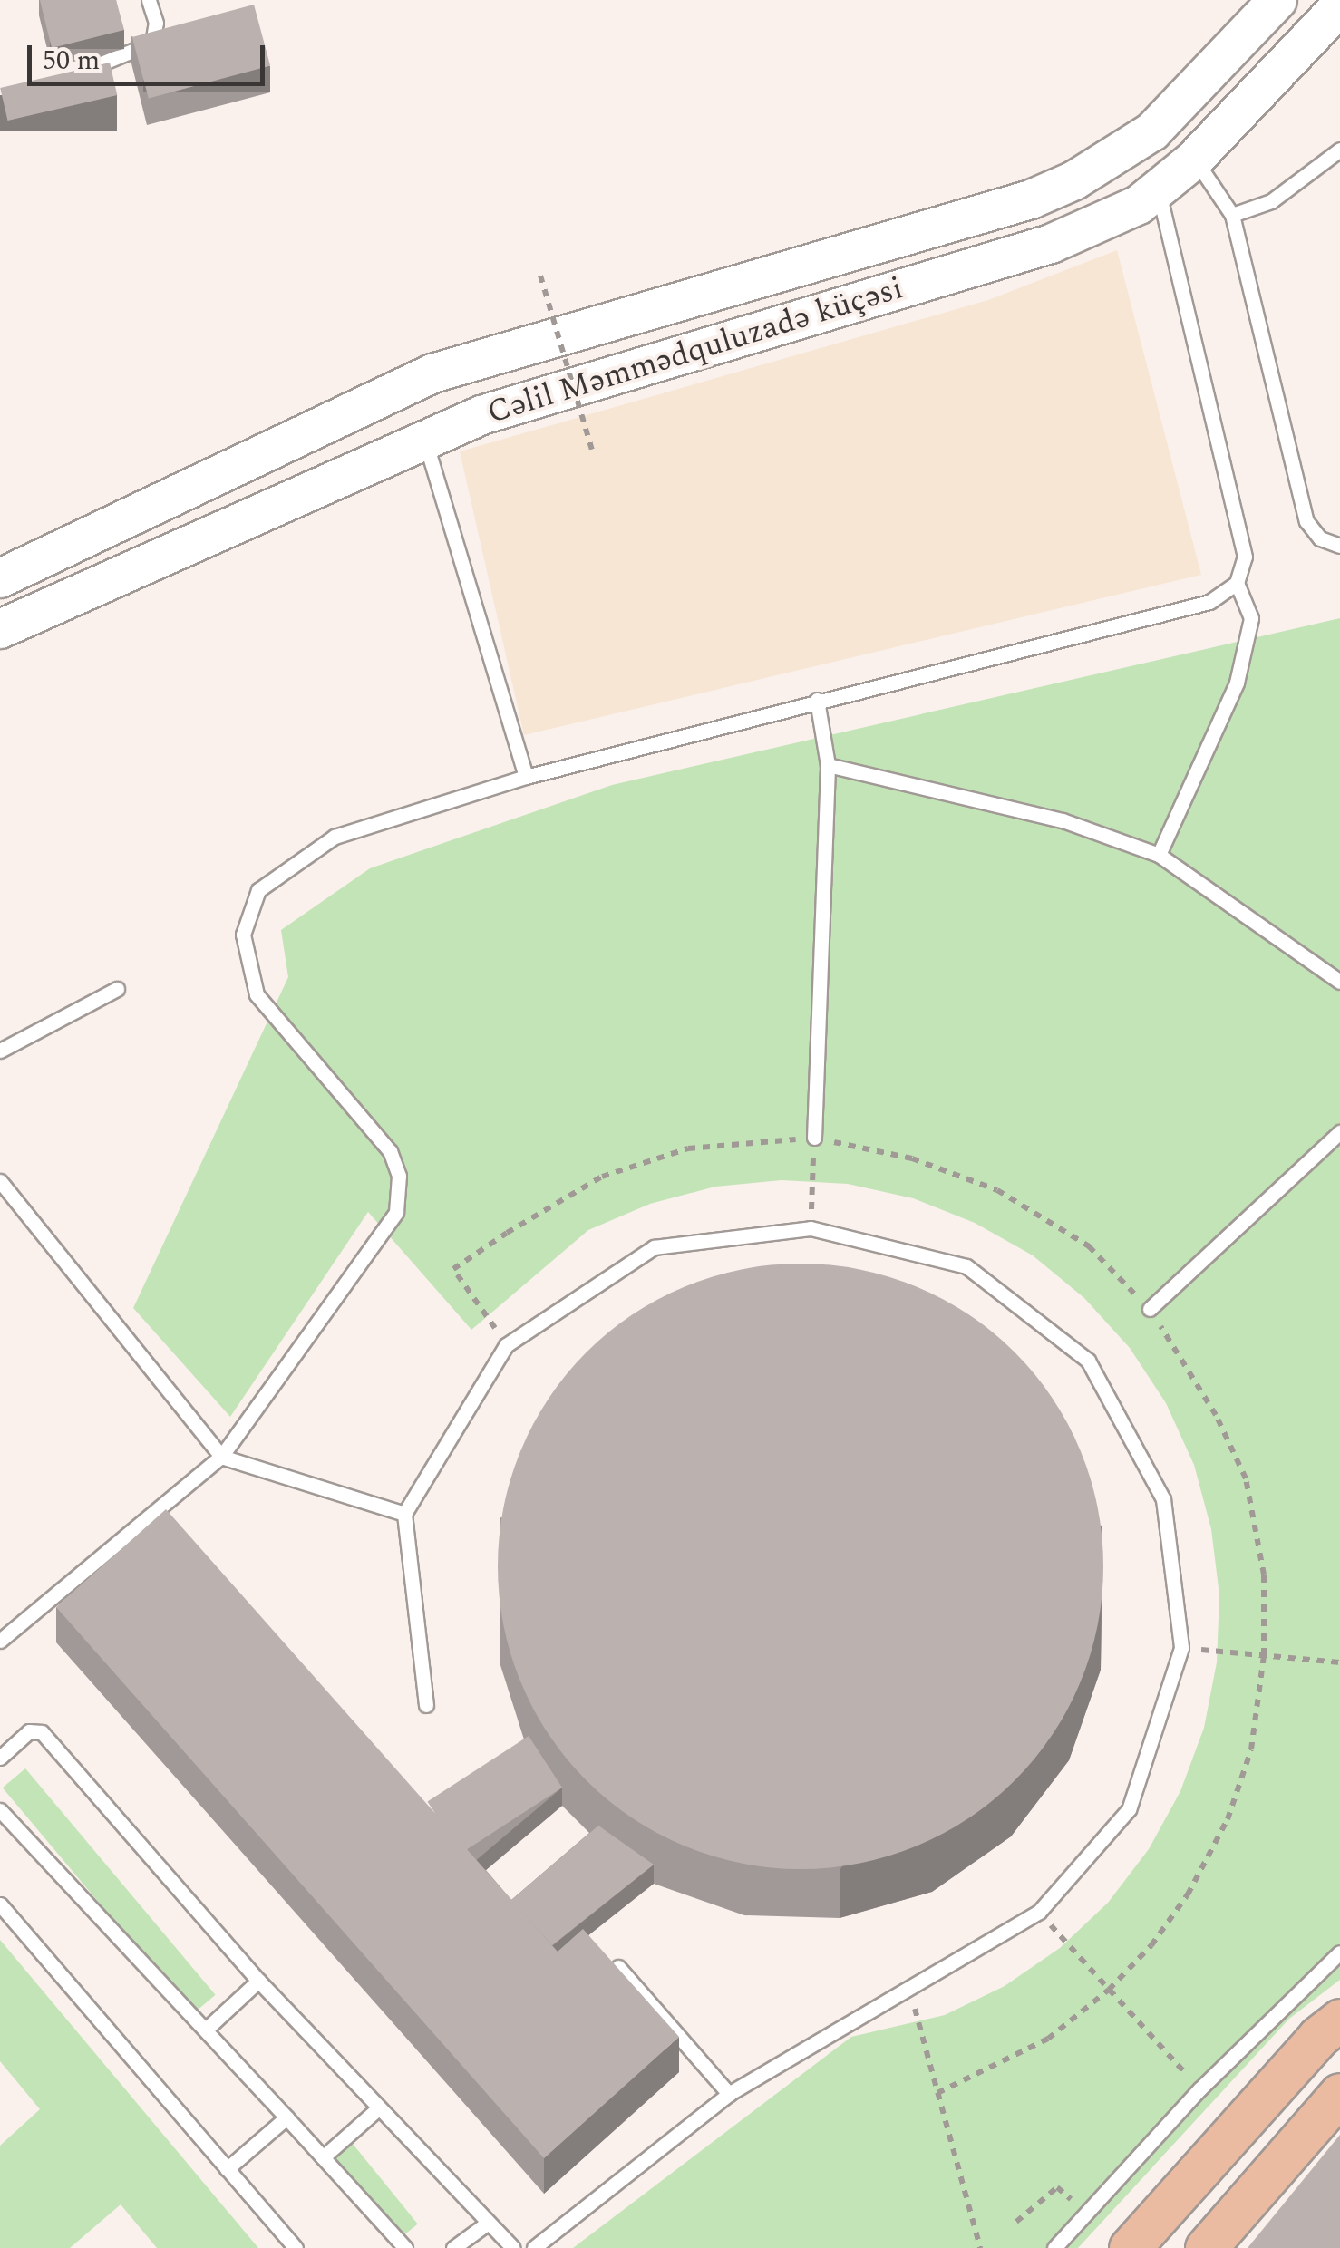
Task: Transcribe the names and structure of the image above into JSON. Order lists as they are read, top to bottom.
{
  "streets": {
    "main road": ["Cəlil Məmmədquluzadə küçəsi"]
  },
  "scale_bar": "50 m"
}
